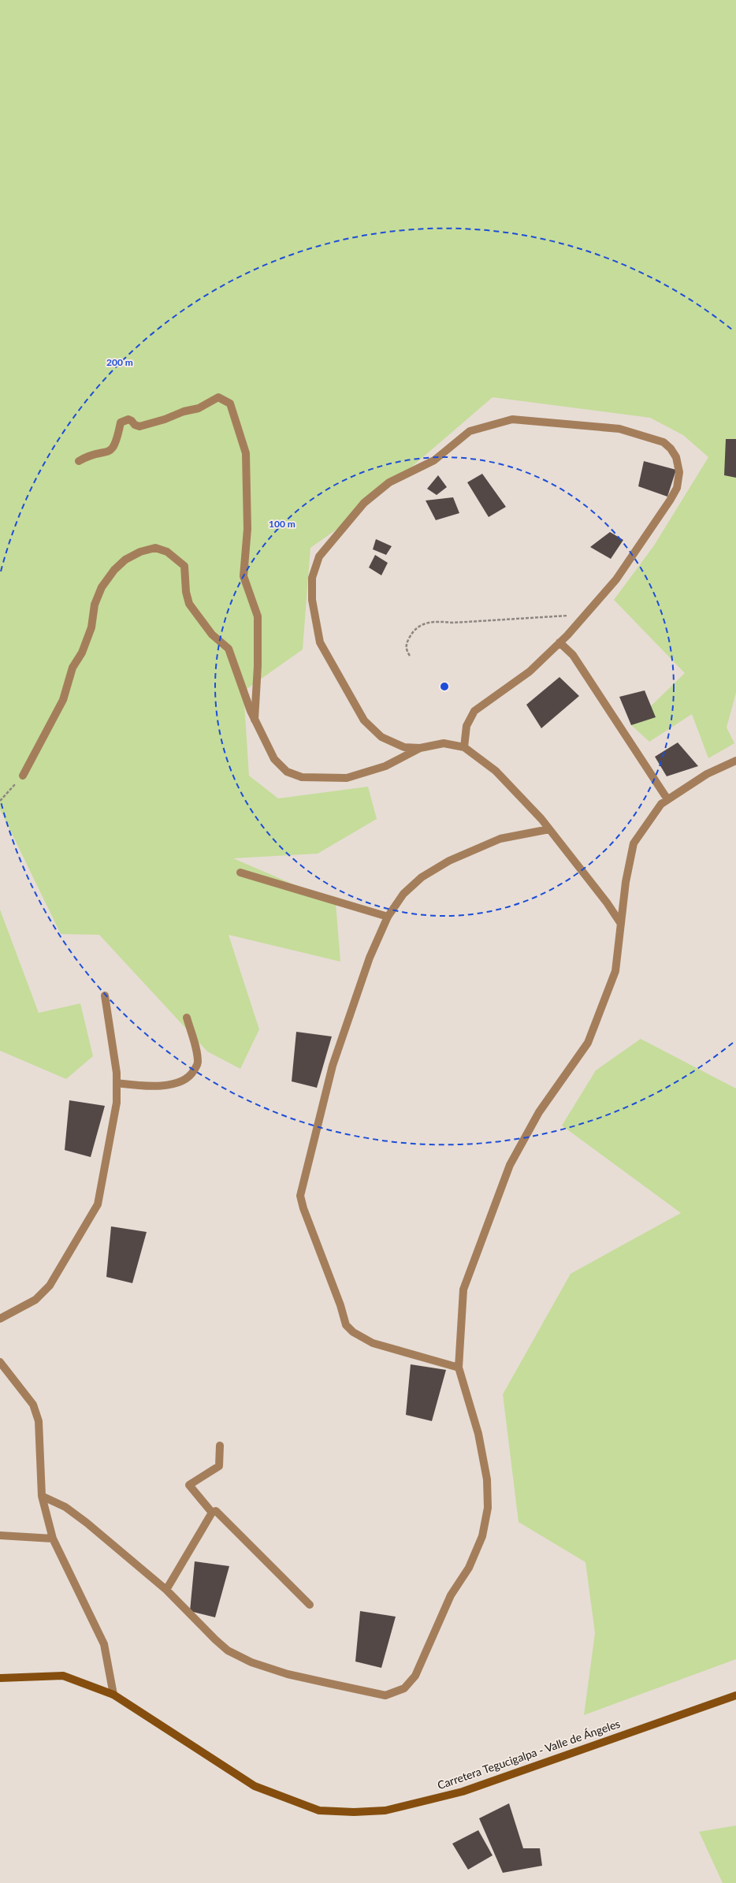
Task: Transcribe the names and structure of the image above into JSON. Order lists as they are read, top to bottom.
{
  "streets": {
    "main road": ["Carretera Tegucigalpa - Valle de Ángeles"]
  },
  "rings": ["200 m", "100 m"]
}
